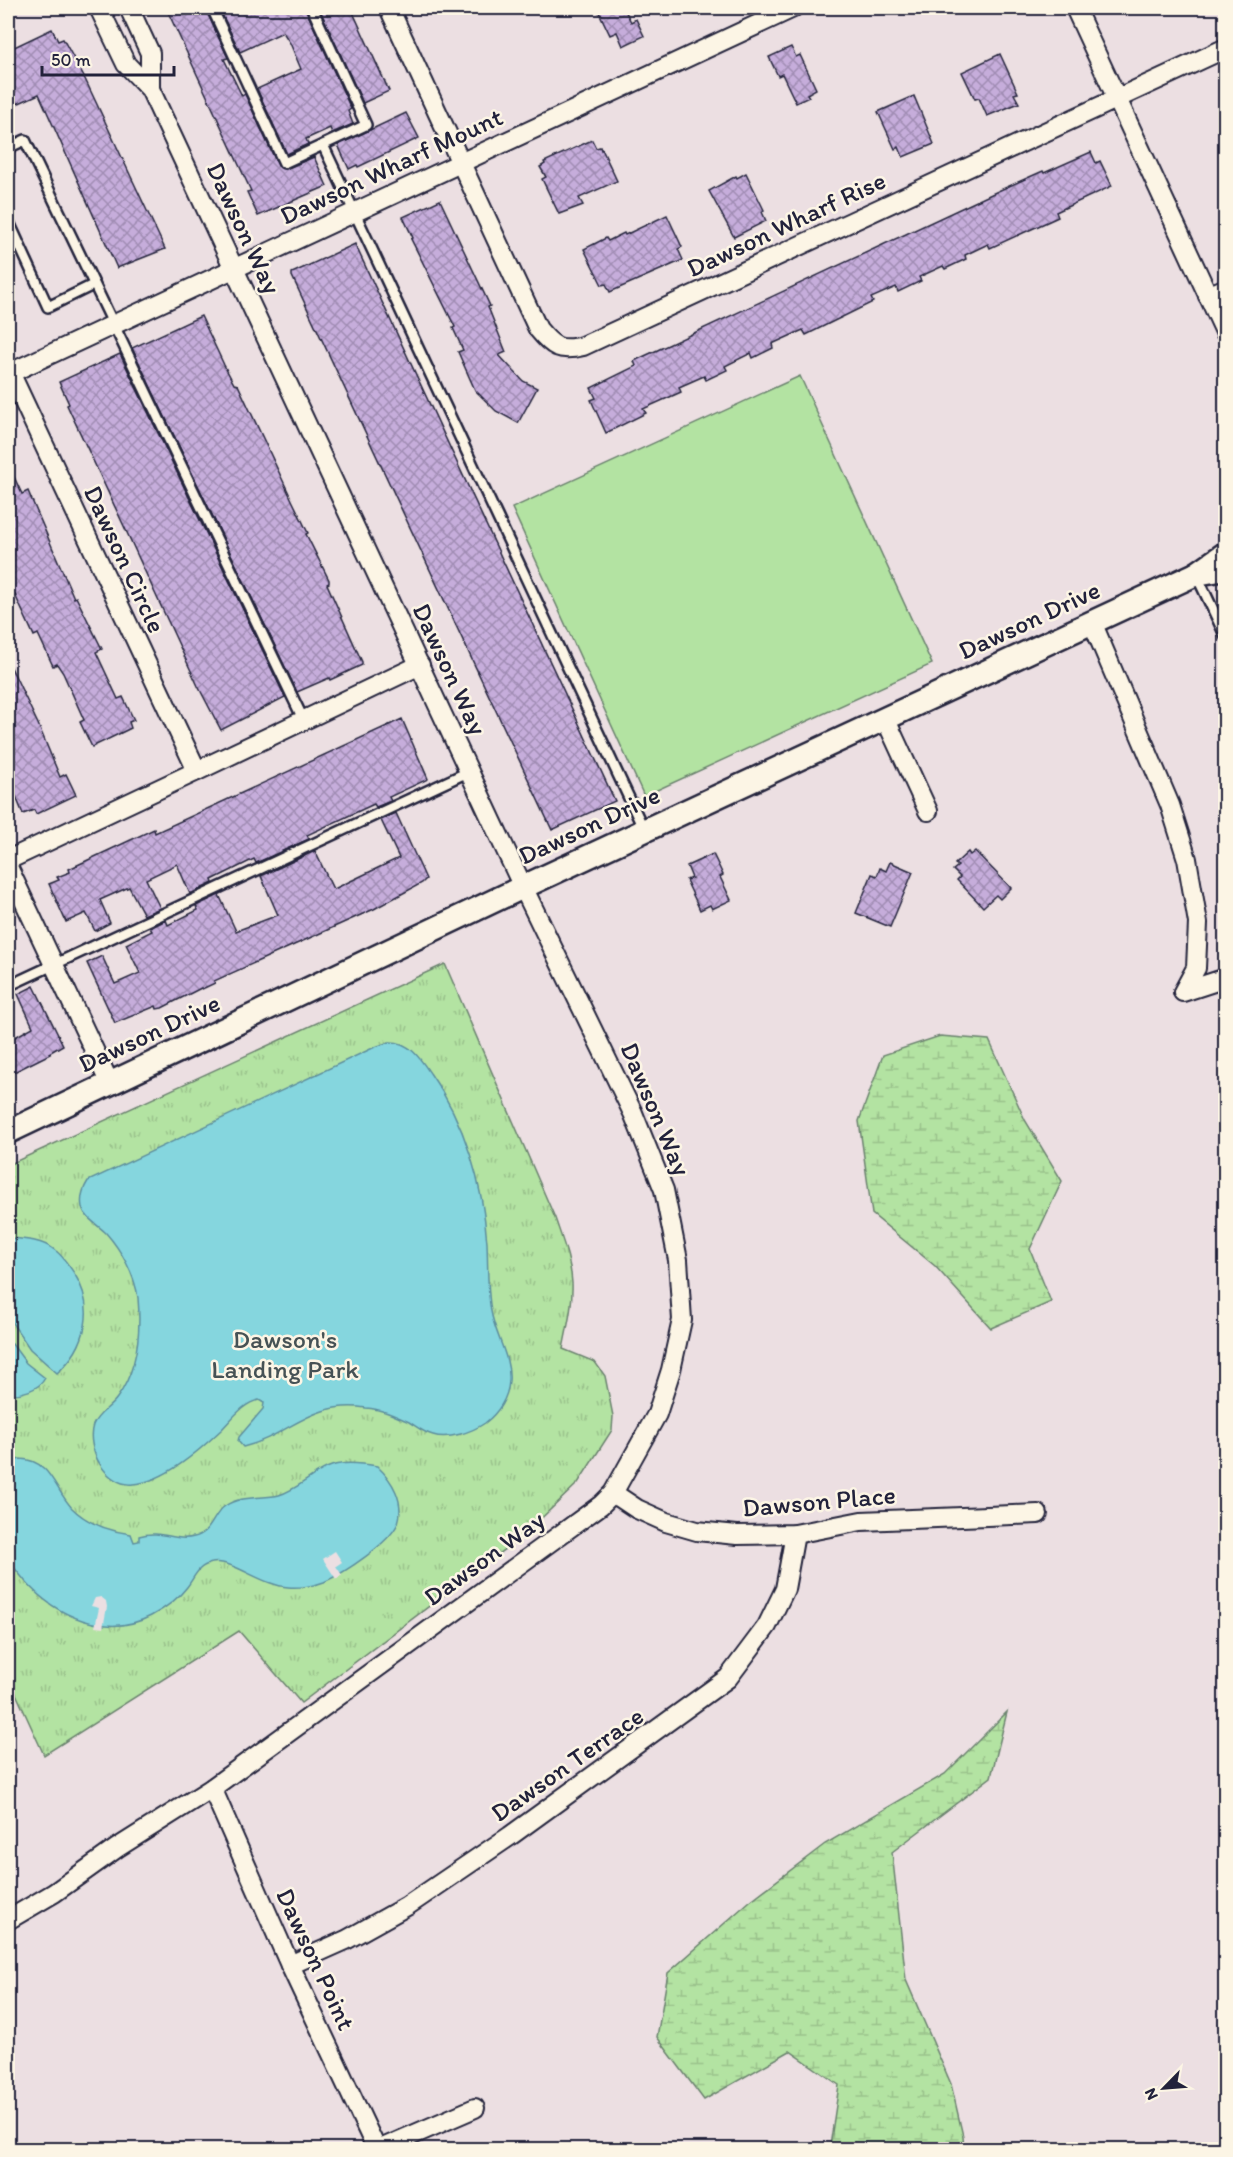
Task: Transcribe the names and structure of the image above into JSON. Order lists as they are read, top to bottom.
{
  "streets": {
    "street": [
      "Dawson Wharf Mount",
      "Dawson Wharf Rise",
      "Dawson Way",
      "Dawson Circle",
      "Dawson Drive",
      "Dawson Place",
      "Dawson Terrace",
      "Dawson Point"
    ]
  },
  "crossings": [
    ["Dawson Wharf Mount", "Dawson Wharf Rise"],
    ["Dawson Wharf Mount", "Dawson Way"],
    ["Dawson Wharf Mount", "Dawson Circle"],
    ["Dawson Way", "Dawson Drive"],
    ["Dawson Way", "Dawson Place"],
    ["Dawson Way", "Dawson Point"],
    ["Dawson Place", "Dawson Terrace"],
    ["Dawson Terrace", "Dawson Point"]
  ],
  "parks": ["Dawson's Landing Park"],
  "scale_bar": "50 m",
  "north": "bottom left"
}
